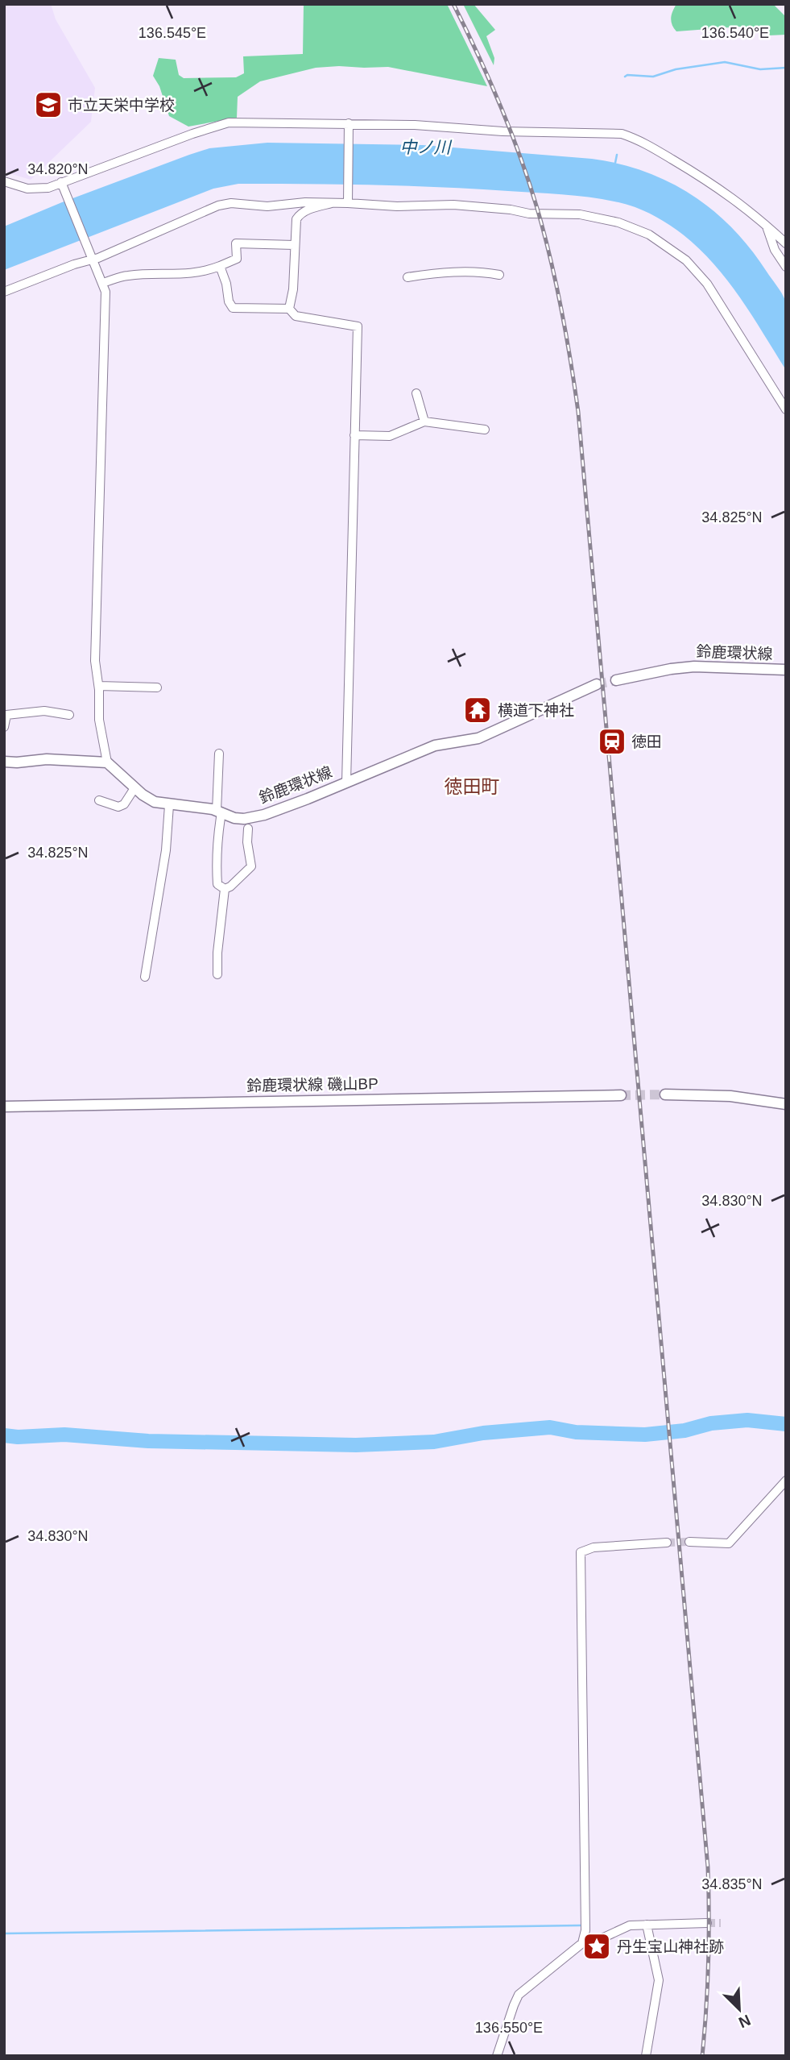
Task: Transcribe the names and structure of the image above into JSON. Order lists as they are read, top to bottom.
{
  "streets": {
    "main road": ["鈴鹿環状線", "鈴鹿環状線 磯山BP"]
  },
  "districts": ["徳田町"],
  "water": ["中ノ川"],
  "places": {
    "school or university": ["市立天栄中学校"],
    "temple": ["横道下神社"],
    "station": ["徳田"],
    "place": ["丹生宝山神社跡"]
  },
  "north": "bottom right",
  "coordinates": [
    "136.545°E",
    "136.540°E",
    "34.820°N",
    "34.825°N",
    "34.830°N",
    "34.835°N",
    "136.550°E"
  ]
}
